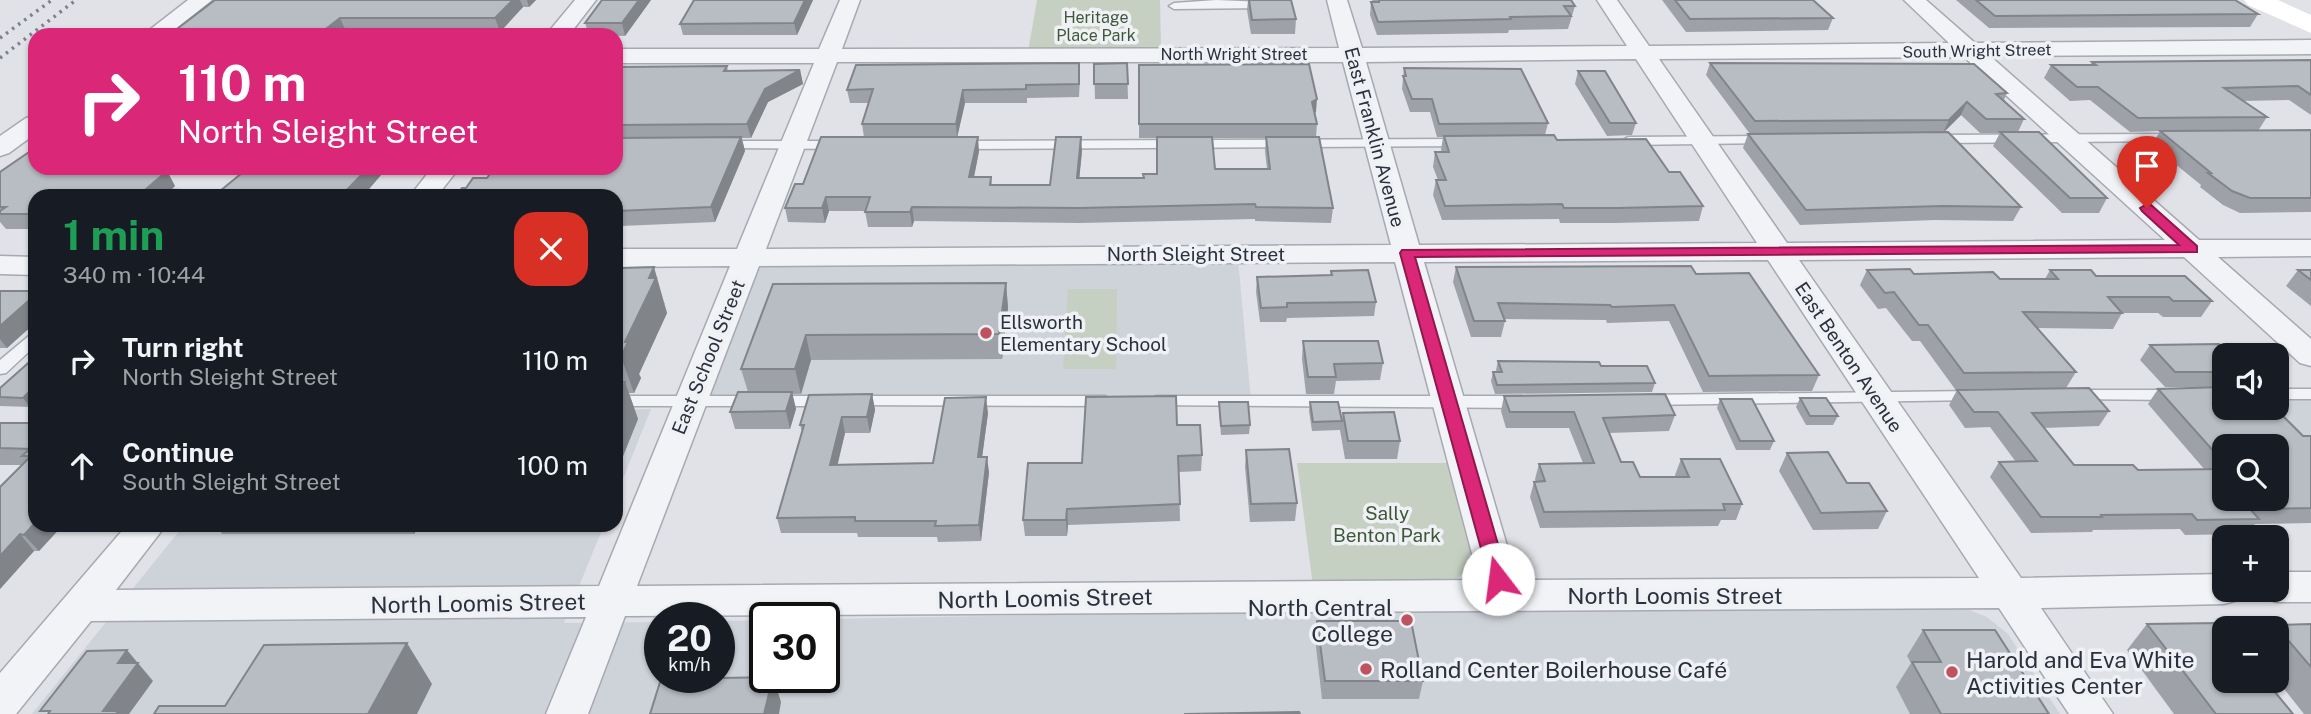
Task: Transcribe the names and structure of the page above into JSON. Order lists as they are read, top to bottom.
{
  "streets": {
    "street": [
      "South Wright Street",
      "North Wright Street",
      "East Franklin Avenue",
      "North Sleight Street",
      "East School Street",
      "East Benton Avenue",
      "North Loomis Street"
    ]
  },
  "crossings": [
    ["South Wright Street", "North Wright Street"],
    ["South Wright Street", "East Benton Avenue"],
    ["North Wright Street", "East Franklin Avenue"],
    ["North Wright Street", "East School Street"],
    ["North Wright Street", "East Benton Avenue"],
    ["East Franklin Avenue", "North Sleight Street"],
    ["East Franklin Avenue", "North Loomis Street"],
    ["North Sleight Street", "East School Street"],
    ["North Sleight Street", "East Benton Avenue"],
    ["East School Street", "North Loomis Street"],
    ["East Benton Avenue", "North Loomis Street"]
  ],
  "parks": ["Heritage Place Park", "Sally Benton Park"],
  "places": [
    "Ellsworth Elementary School",
    "North Central College",
    "Rolland Center Boilerhouse Café",
    "Harold and Eva White Activities Center"
  ],
  "page": {
    "turn": ["110 m", "North Sleight Street"],
    "heading": ["1 min", "340 m · 10:44"],
    "list": [
      {
        "name": "Turn right",
        "note": "North Sleight Street",
        "value": "110 m"
      },
      {
        "name": "Continue",
        "note": "South Sleight Street",
        "value": "100 m"
      }
    ],
    "map_buttons": ["+", "−"],
    "speed": "20 km/h",
    "limit": "30"
  }
}
